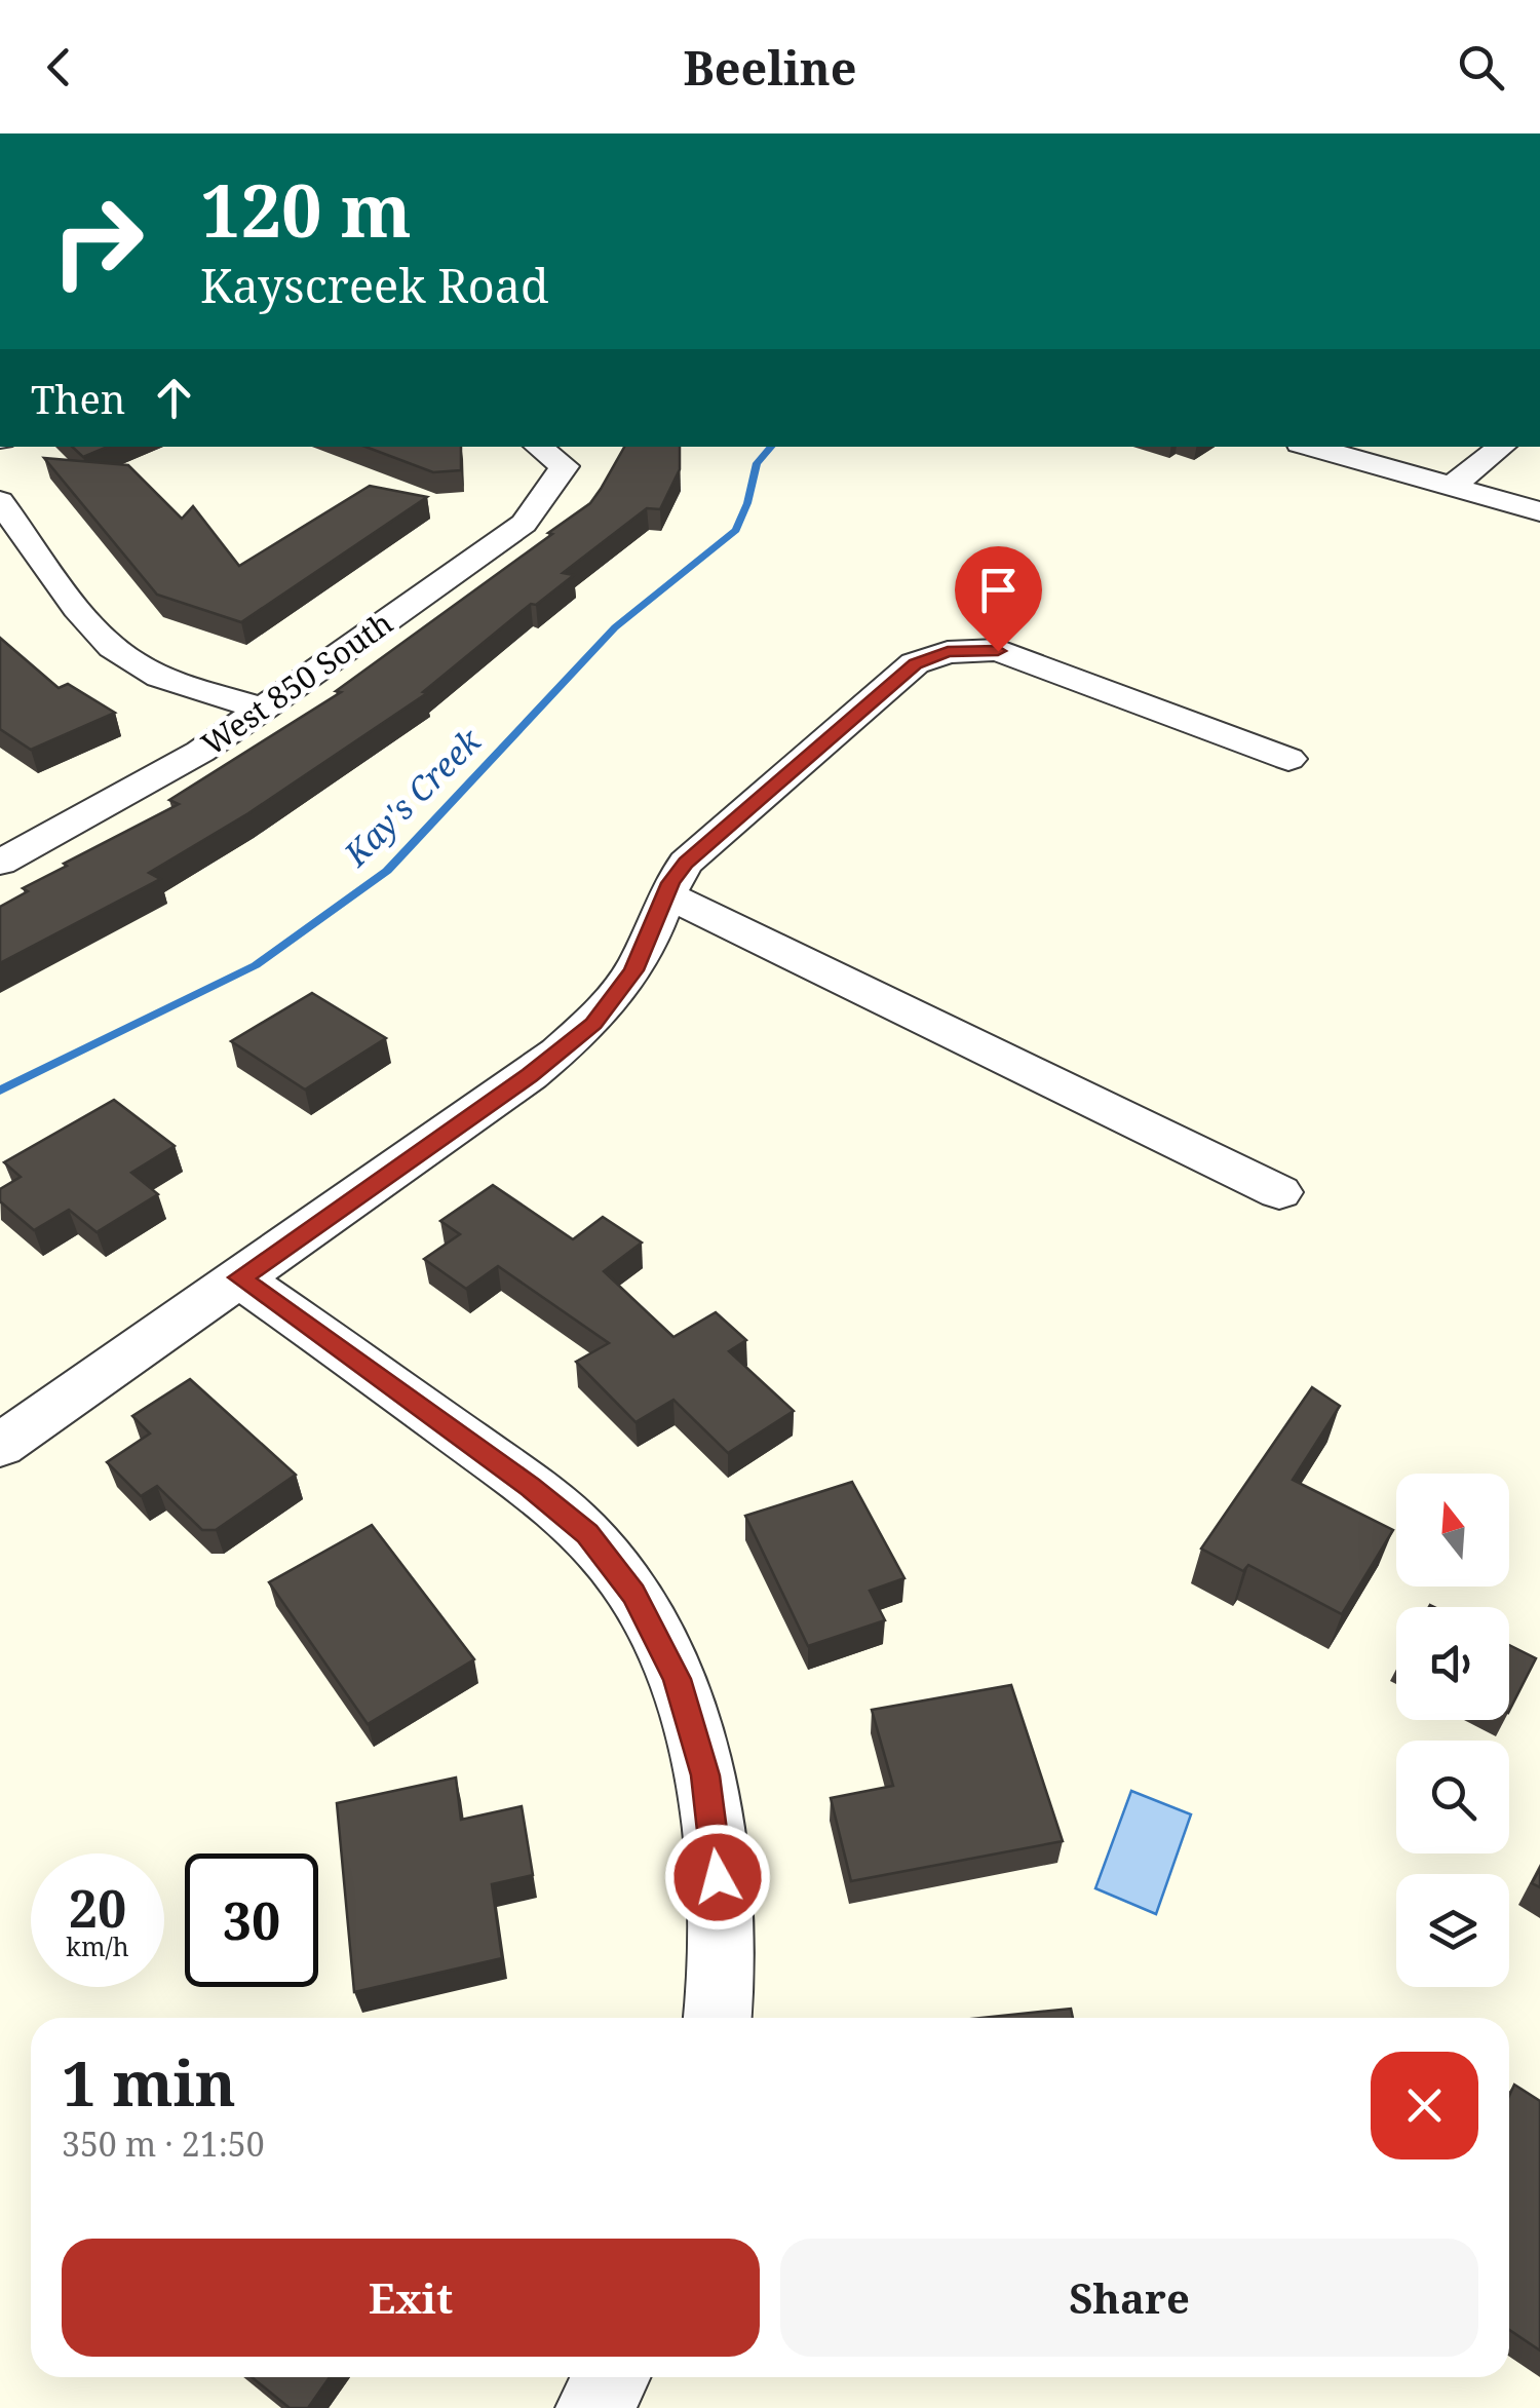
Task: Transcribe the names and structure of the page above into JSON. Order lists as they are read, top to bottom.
{
  "streets": {
    "street": ["West 850 South"]
  },
  "water": ["Kay's Creek"],
  "north": "top",
  "page": {
    "header": "Beeline",
    "turn": ["120 m", "Kayscreek Road"],
    "then": "Then",
    "speed": "20 km/h",
    "limit": "30",
    "heading": ["1 min", "350 m · 21:50"],
    "buttons": ["Exit", "Share"]
  }
}
